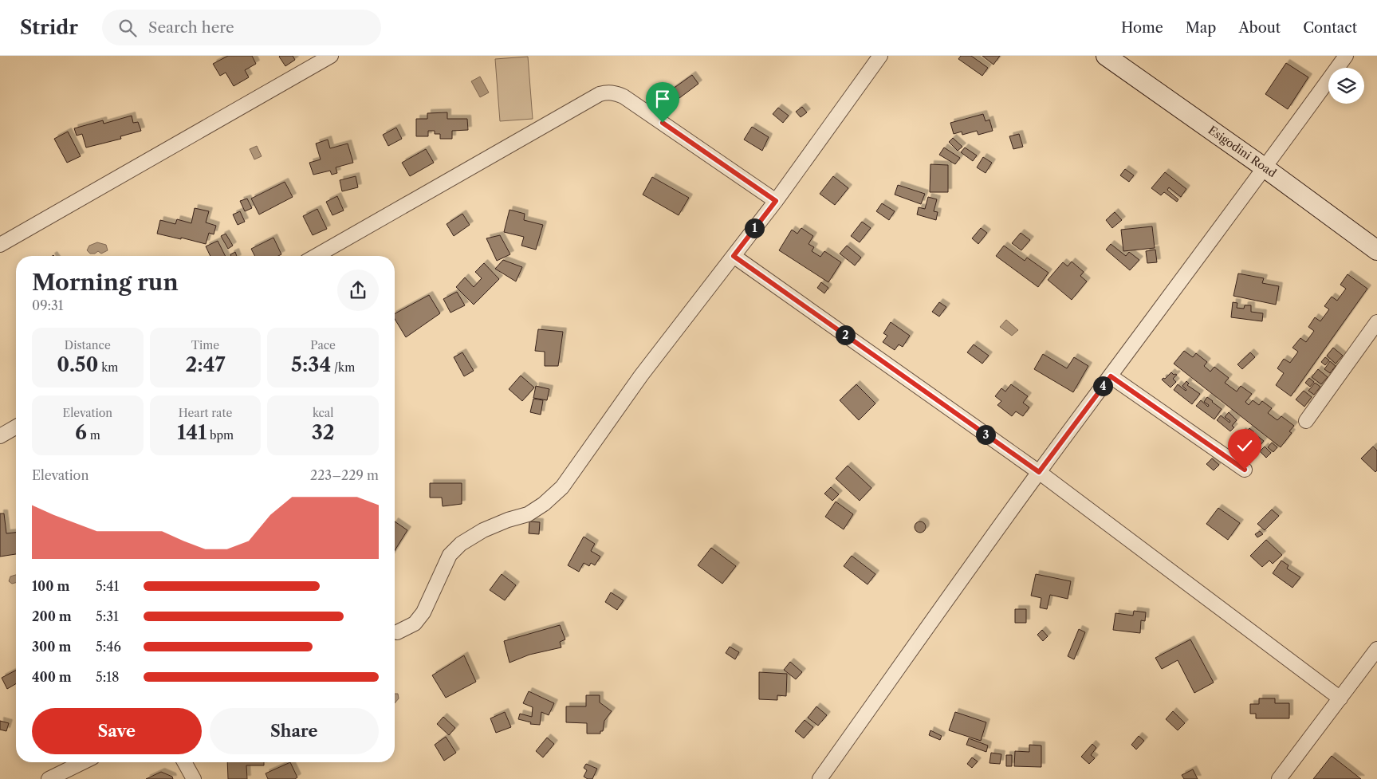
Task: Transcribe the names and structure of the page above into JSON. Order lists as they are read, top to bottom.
{
  "streets": {
    "main road": ["Esigodini Road"]
  },
  "page": {
    "header": "Stridr",
    "search": "Search here",
    "nav": [
      "Home",
      "Map",
      "About",
      "Contact"
    ],
    "pins": [
      "1",
      "2",
      "4",
      "3"
    ],
    "heading": ["Morning run", "09:31"],
    "stats": [
      ["Distance", "0.50 km"],
      ["Time", "2:47"],
      ["Pace", "5:34 /km"],
      ["Elevation", "6 m"],
      ["Heart rate", "141 bpm"],
      ["kcal", "32"]
    ],
    "chart": ["Elevation", "223–229 m"],
    "list": [
      {
        "name": "100 m",
        "note": "5:41"
      },
      {
        "name": "200 m",
        "note": "5:31"
      },
      {
        "name": "300 m",
        "note": "5:46"
      },
      {
        "name": "400 m",
        "note": "5:18"
      }
    ],
    "buttons": ["Save", "Share"]
  }
}
